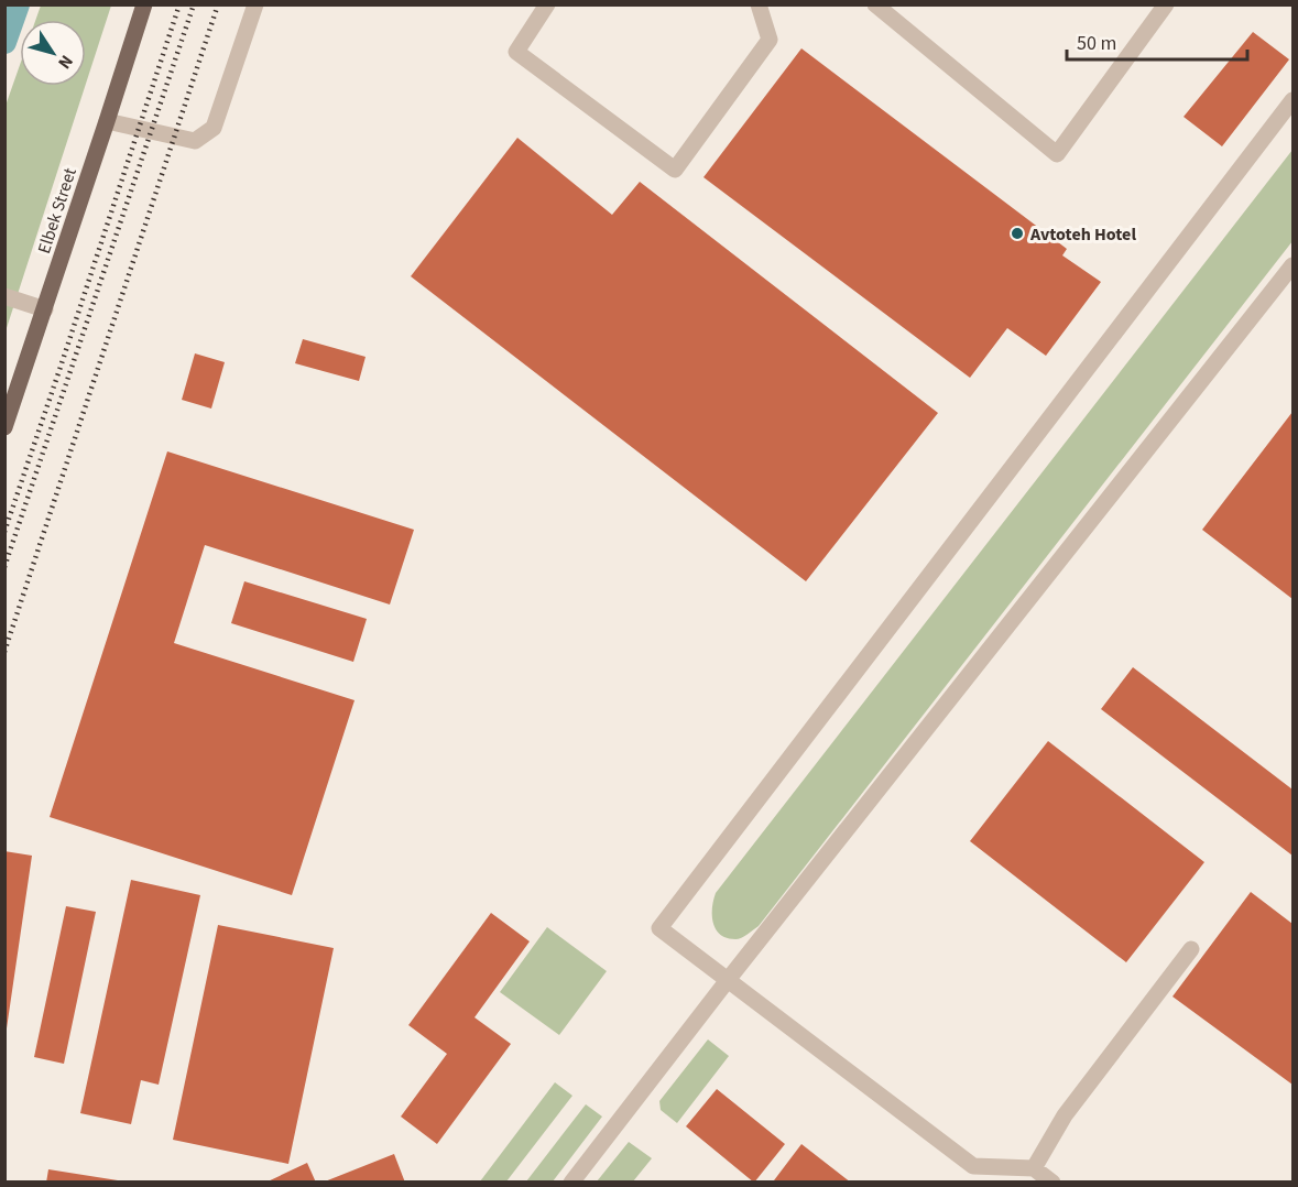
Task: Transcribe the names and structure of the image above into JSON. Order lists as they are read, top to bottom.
{
  "streets": {
    "main road": ["Elbek Street"]
  },
  "places": ["Avtoteh Hotel"],
  "scale_bar": "50 m",
  "north": "bottom right"
}
